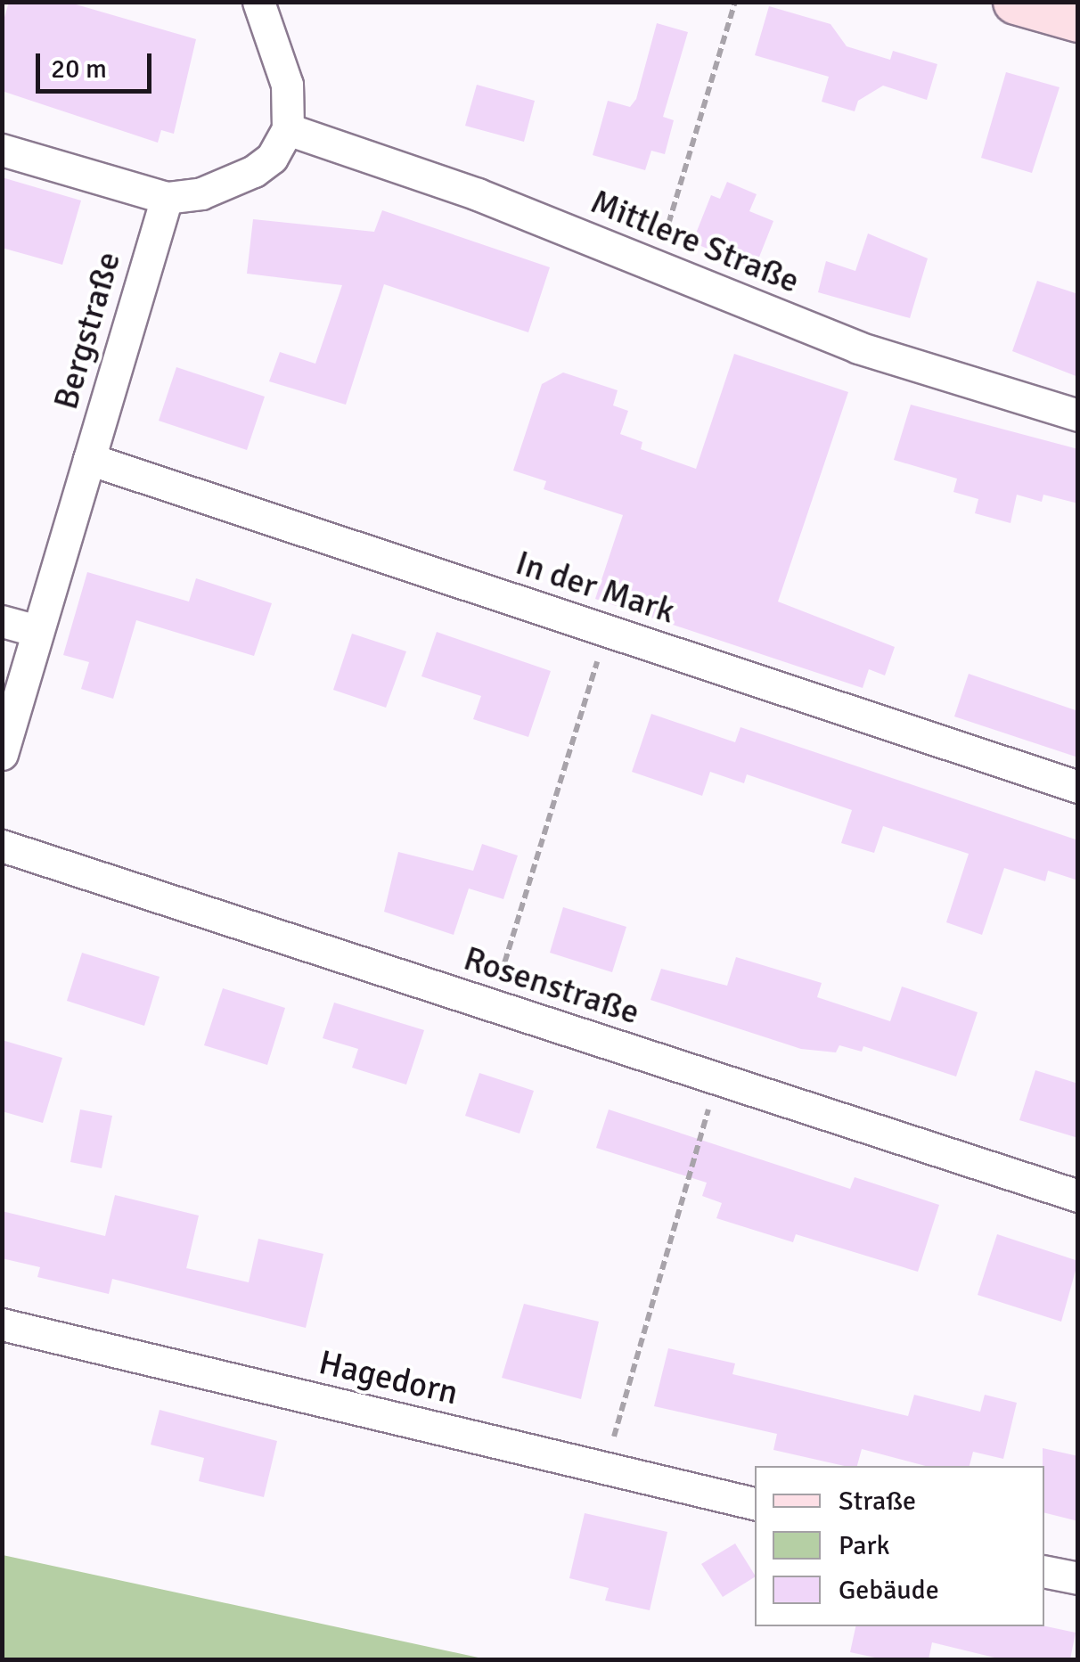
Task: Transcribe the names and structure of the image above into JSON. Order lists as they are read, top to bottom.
{
  "streets": {
    "street": [
      "Mittlere Straße",
      "Bergstraße",
      "In der Mark",
      "Rosenstraße",
      "Hagedorn"
    ]
  },
  "crossings": [
    ["Bergstraße", "In der Mark"]
  ],
  "legend": ["Straße", "Park", "Gebäude"],
  "scale_bar": "20 m"
}
